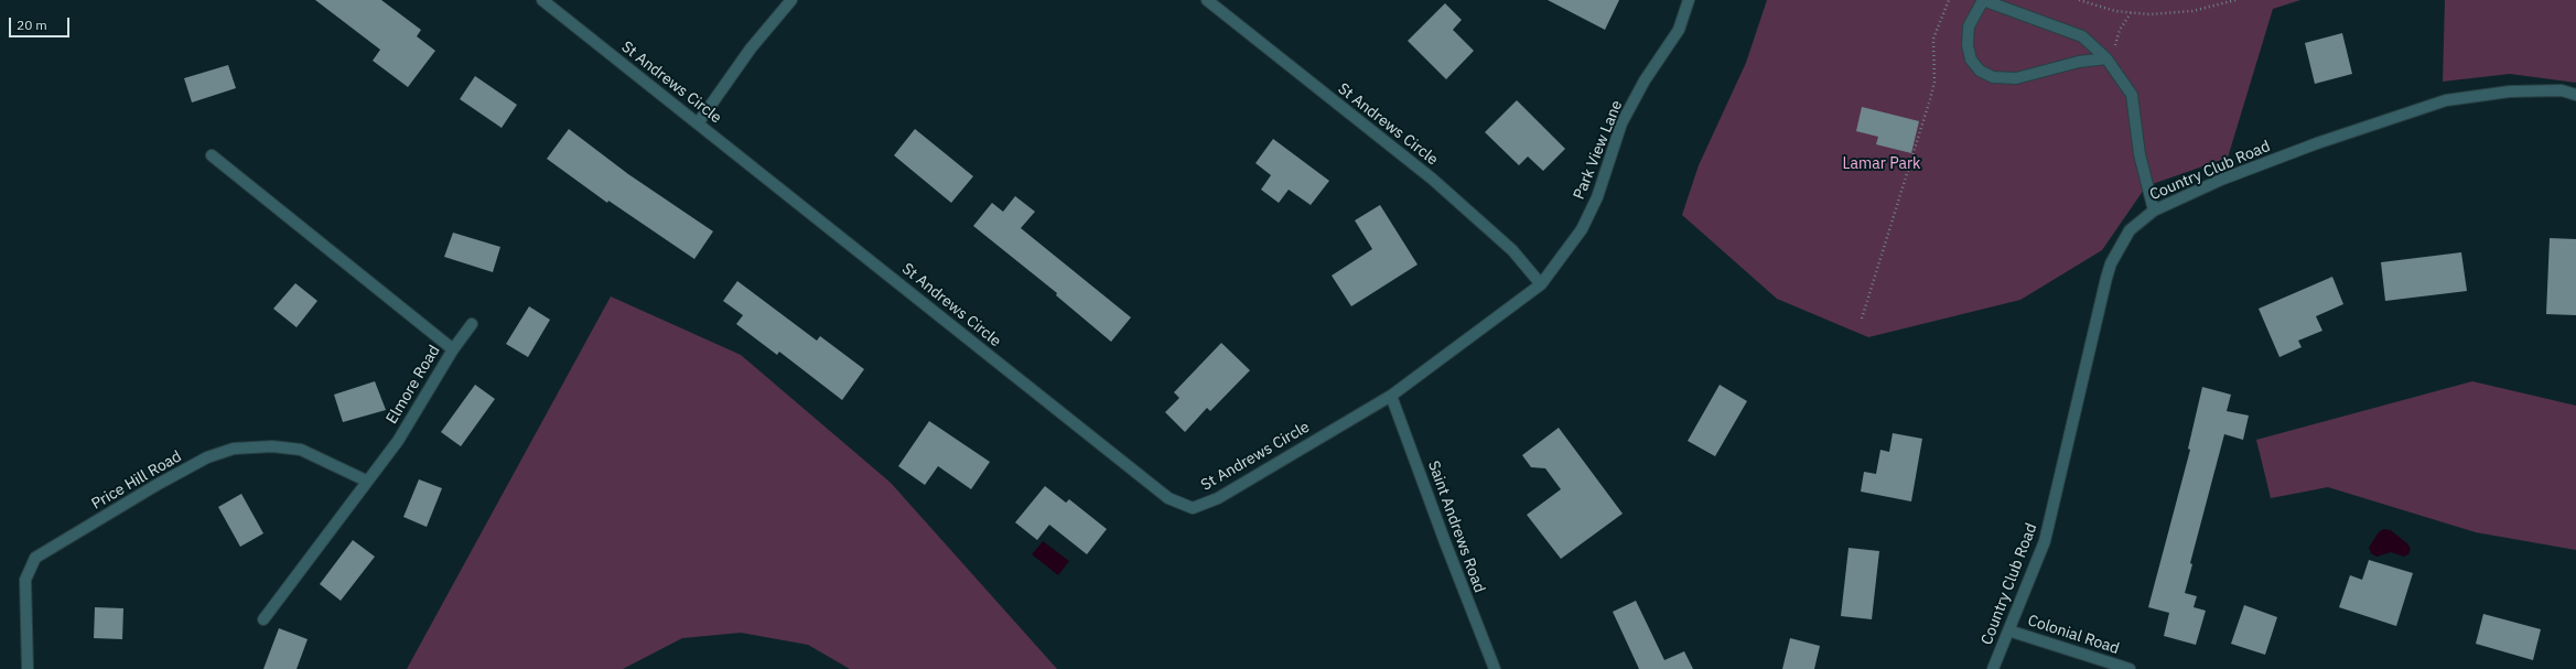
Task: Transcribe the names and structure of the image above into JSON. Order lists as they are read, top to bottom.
{
  "streets": {
    "street": [
      "St Andrews Circle",
      "Park View Lane",
      "Country Club Road",
      "Elmore Road",
      "Price Hill Road",
      "Saint Andrews Road",
      "Colonial Road"
    ]
  },
  "crossings": [
    ["St Andrews Circle", "Park View Lane"],
    ["St Andrews Circle", "Saint Andrews Road"],
    ["Country Club Road", "Colonial Road"],
    ["Elmore Road", "Price Hill Road"]
  ],
  "parks": ["Lamar Park"],
  "scale_bar": "20 m"
}
